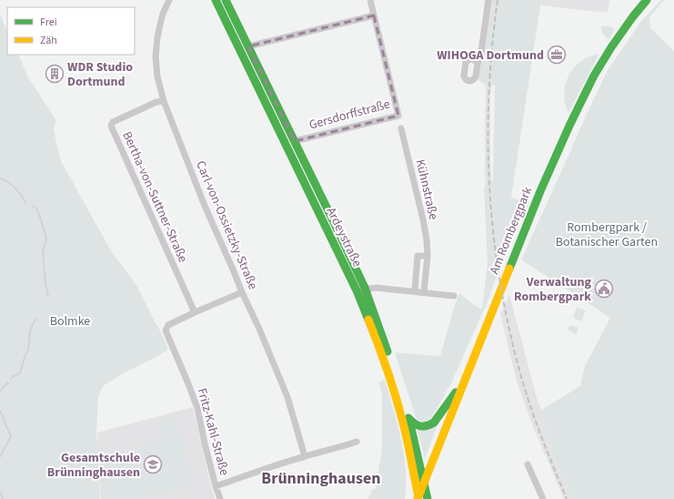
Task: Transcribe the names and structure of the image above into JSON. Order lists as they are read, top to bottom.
{
  "streets": {
    "main road": ["Am Rombergpark", "Ardeystraße"],
    "street": [
      "Gersdorffstraße",
      "Kühnstraße",
      "Bertha-von-Suttner-Straße",
      "Carl-von-Ossietzky-Straße",
      "Fritz-Kahl-Straße"
    ]
  },
  "crossings": [
    ["Gersdorffstraße", "Ardeystraße"],
    ["Bertha-von-Suttner-Straße", "Carl-von-Ossietzky-Straße"],
    ["Bertha-von-Suttner-Straße", "Fritz-Kahl-Straße"],
    ["Am Rombergpark", "Ardeystraße"]
  ],
  "districts": ["Brünninghausen"],
  "parks": ["Rombergpark / Botanischer Garten", "Bolmke"],
  "places": {
    "office": ["WIHOGA Dortmund"],
    "building": ["WDR Studio Dortmund"],
    "public building": ["Verwaltung Rombergpark"],
    "school or university": ["Gesamtschule Brünninghausen"]
  },
  "legend": ["Frei", "Zäh"]
}
